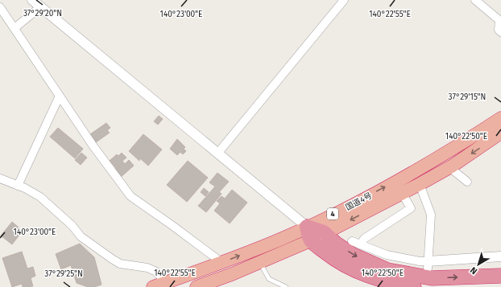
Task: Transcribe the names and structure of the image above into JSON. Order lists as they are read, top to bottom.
{
  "streets": {
    "highway": ["国道4号", "4"]
  },
  "north": "bottom left",
  "coordinates": [
    "37°29'20\"N",
    "140°23'00\"E",
    "140°22'55\"E",
    "37°29'15\"N",
    "140°22'50\"E",
    "37°29'25\"N"
  ]
}
